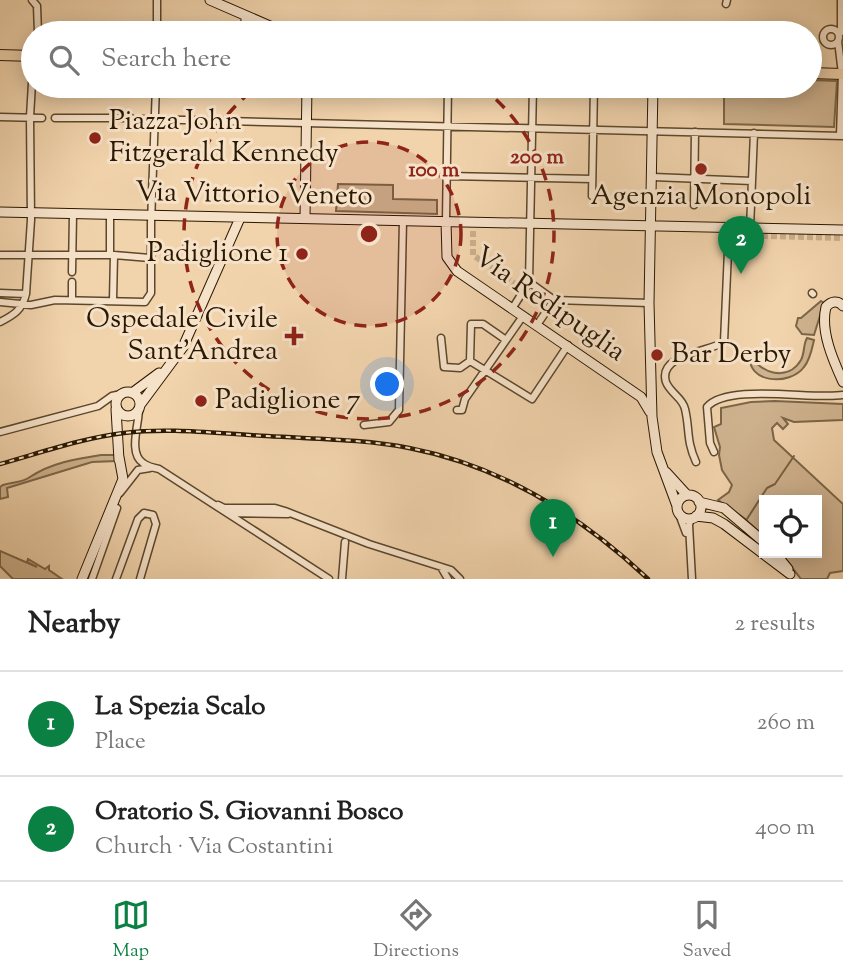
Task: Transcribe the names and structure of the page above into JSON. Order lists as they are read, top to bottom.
{
  "streets": {
    "street": ["Via Vittorio Veneto", "Via Redipuglia"]
  },
  "crossings": [
    ["Via Vittorio Veneto", "Via Redipuglia"]
  ],
  "places": {
    "other": [
      "Piazza John Fitzgerald Kennedy",
      "Agenzia Monopoli",
      "Padiglione 1",
      "Bar Derby",
      "Padiglione 7"
    ],
    "health": ["Ospedale Civile Sant'Andrea"]
  },
  "page": {
    "search": "Search here",
    "pins": ["2", "1"],
    "heading": ["Nearby", "2 results"],
    "list": [
      {
        "mark": "1",
        "name": "La Spezia Scalo",
        "note": "Place",
        "value": "260 m"
      },
      {
        "mark": "2",
        "name": "Oratorio S. Giovanni Bosco",
        "note": "Church · Via Costantini",
        "value": "400 m"
      }
    ],
    "nav": ["Map", "Directions", "Saved"]
  },
  "rings": ["200 m", "100 m"]
}
